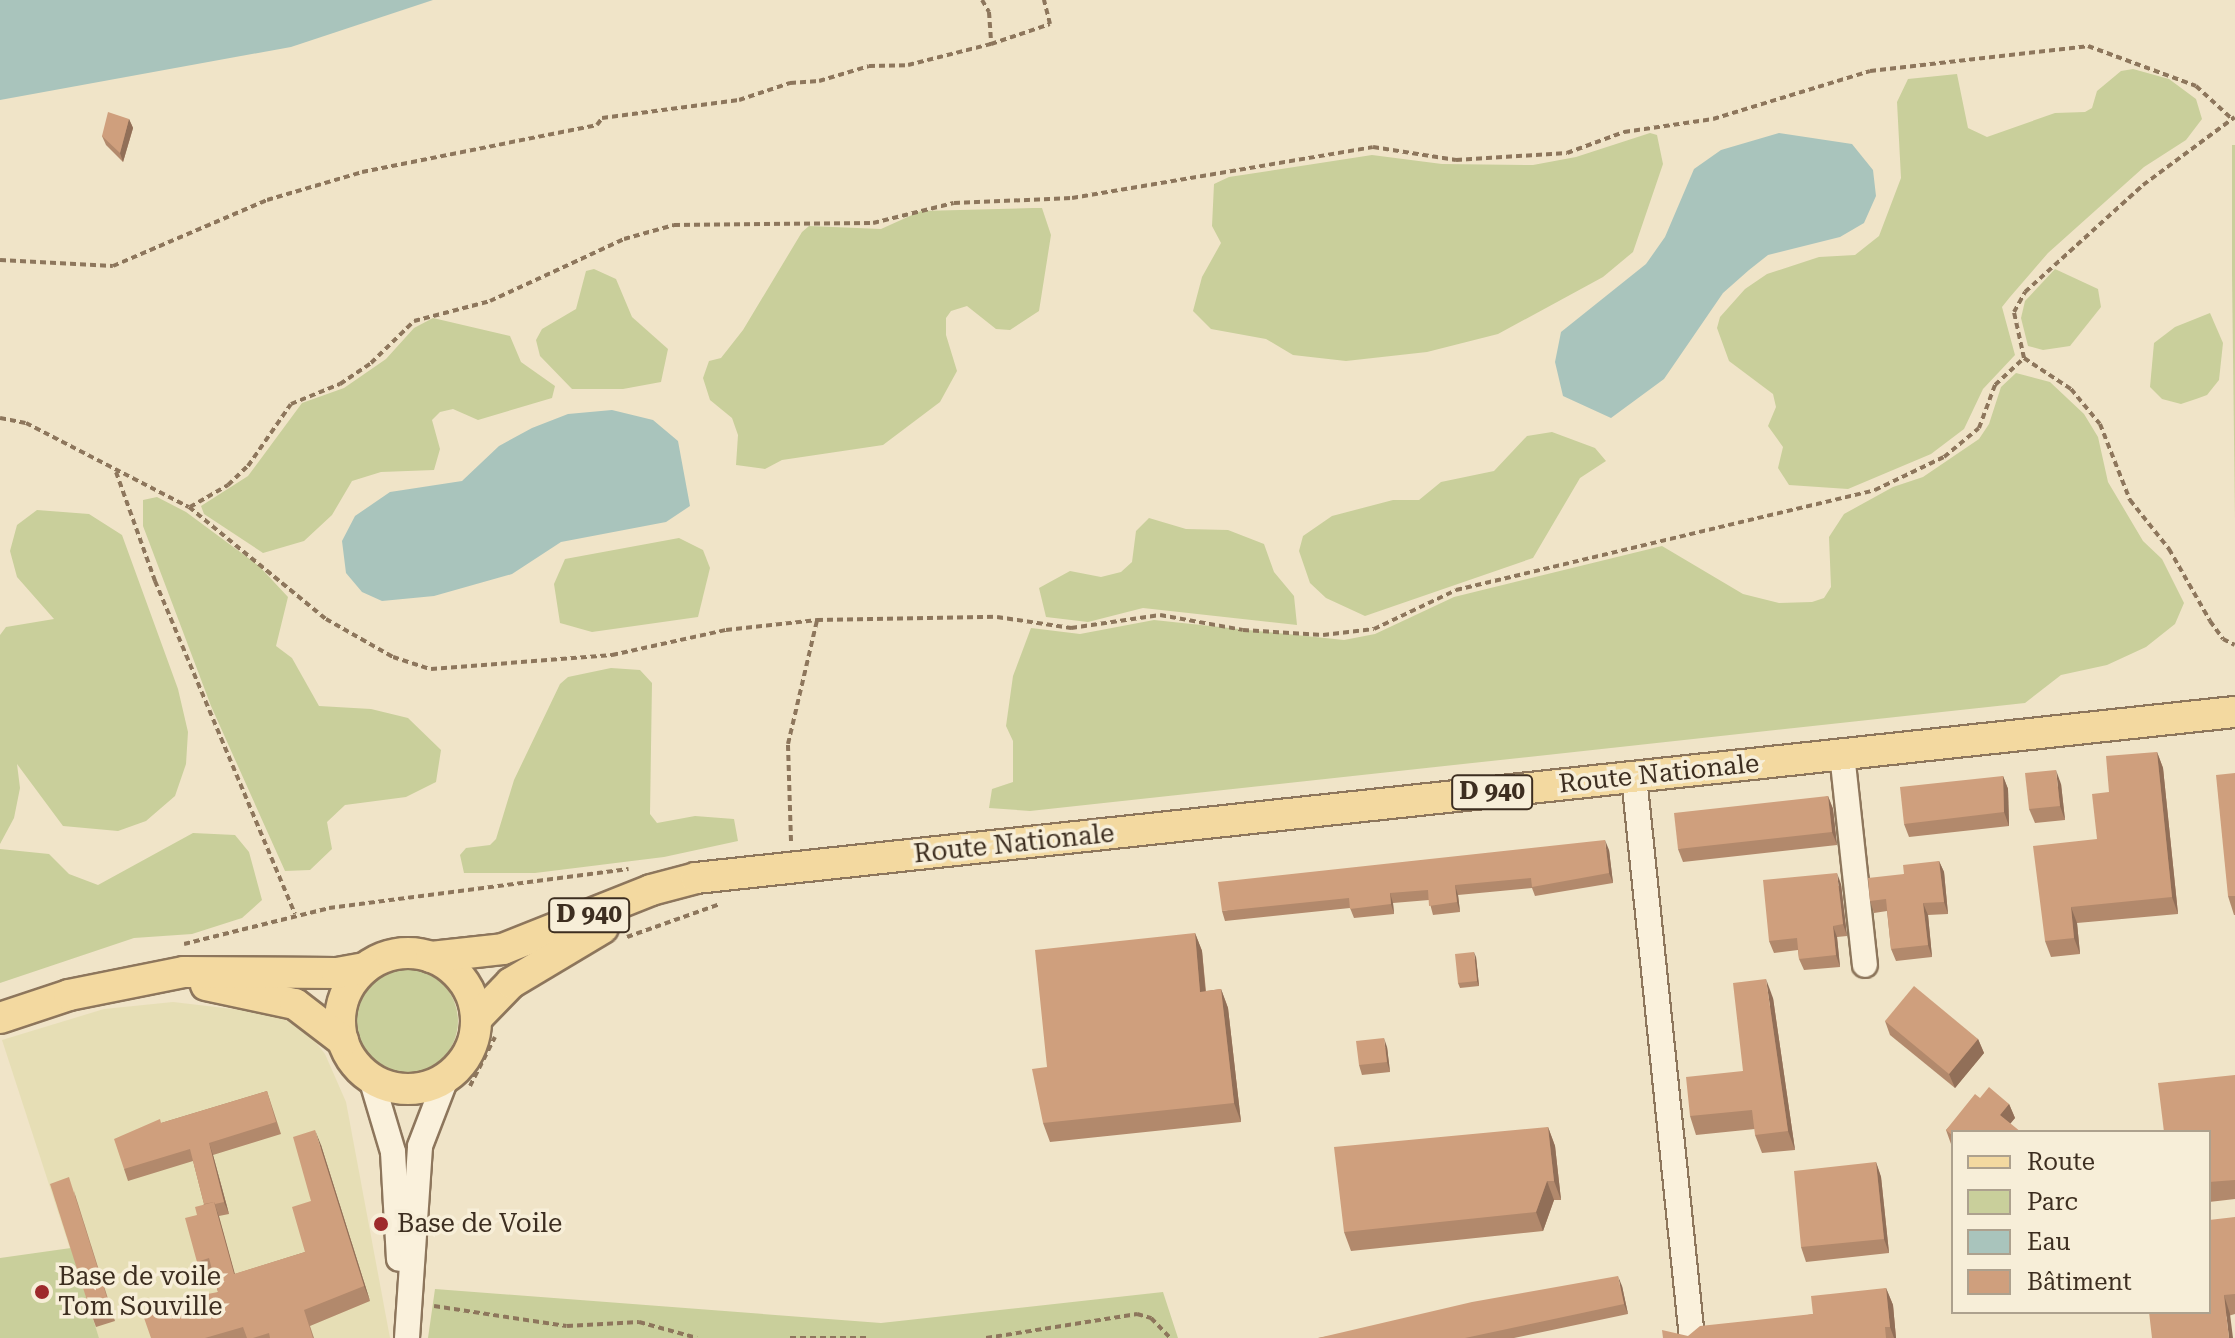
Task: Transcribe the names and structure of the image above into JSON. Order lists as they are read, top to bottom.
{
  "streets": {
    "main road": ["Route Nationale", "D 940"]
  },
  "crossings": [
    ["Route Nationale", "D 940"]
  ],
  "places": ["Base de Voile", "Base de voile Tom Souville"],
  "legend": [
    "Route",
    "Parc",
    "Eau",
    "Bâtiment"
  ]
}
